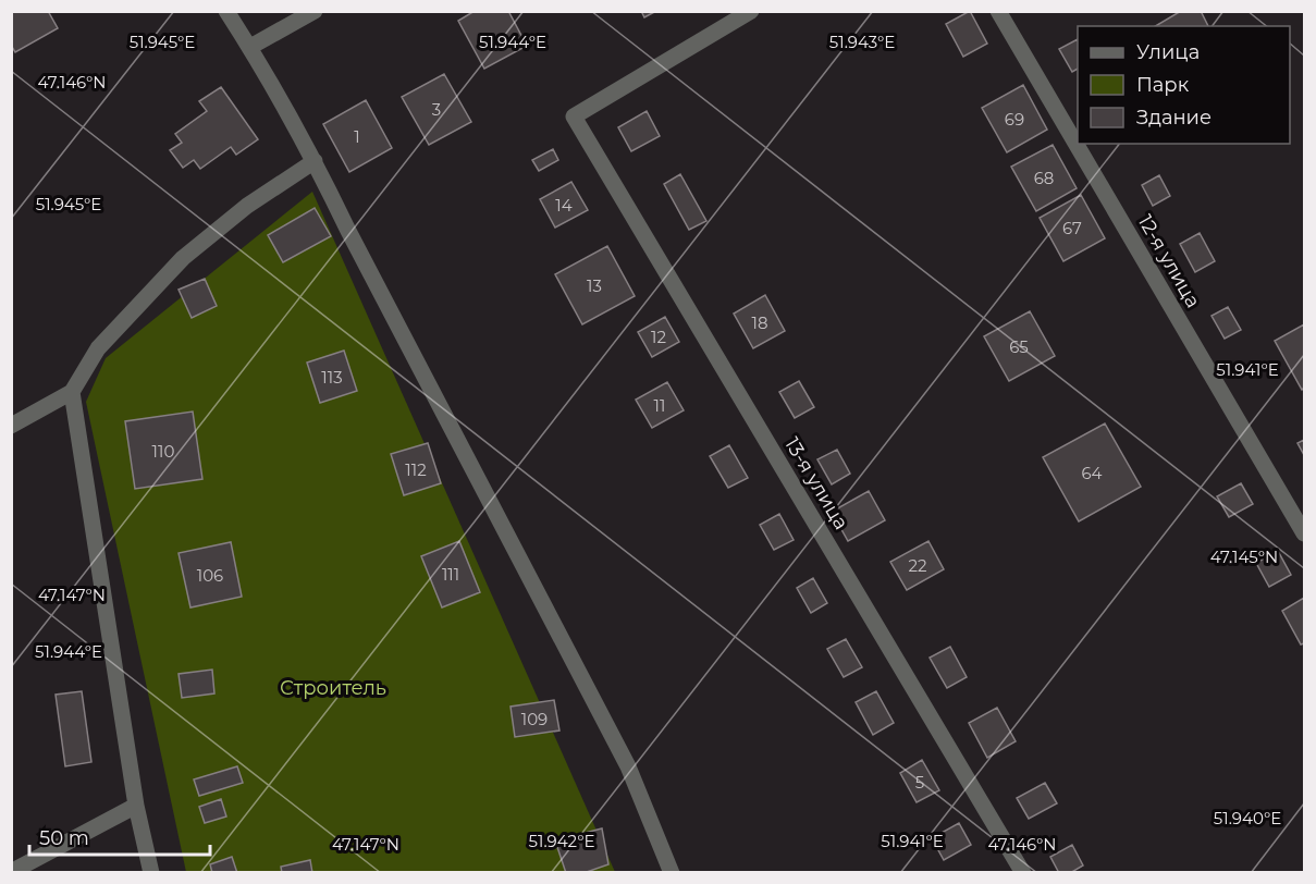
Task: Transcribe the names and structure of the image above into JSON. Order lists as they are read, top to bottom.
{
  "streets": {
    "street": ["12-я улица", "13-я улица"]
  },
  "parks": ["Строитель"],
  "house_numbers": [
    "3",
    "69",
    "1",
    "68",
    "14",
    "67",
    "13",
    "18",
    "12",
    "65",
    "113",
    "11",
    "110",
    "112",
    "64",
    "22",
    "111",
    "106",
    "109",
    "5"
  ],
  "legend": ["Улица", "Парк", "Здание"],
  "scale_bar": "50 m",
  "coordinates": [
    "51.945°E",
    "51.944°E",
    "51.943°E",
    "47.146°N",
    "51.941°E",
    "47.145°N",
    "47.147°N",
    "51.940°E",
    "51.942°E"
  ]
}
